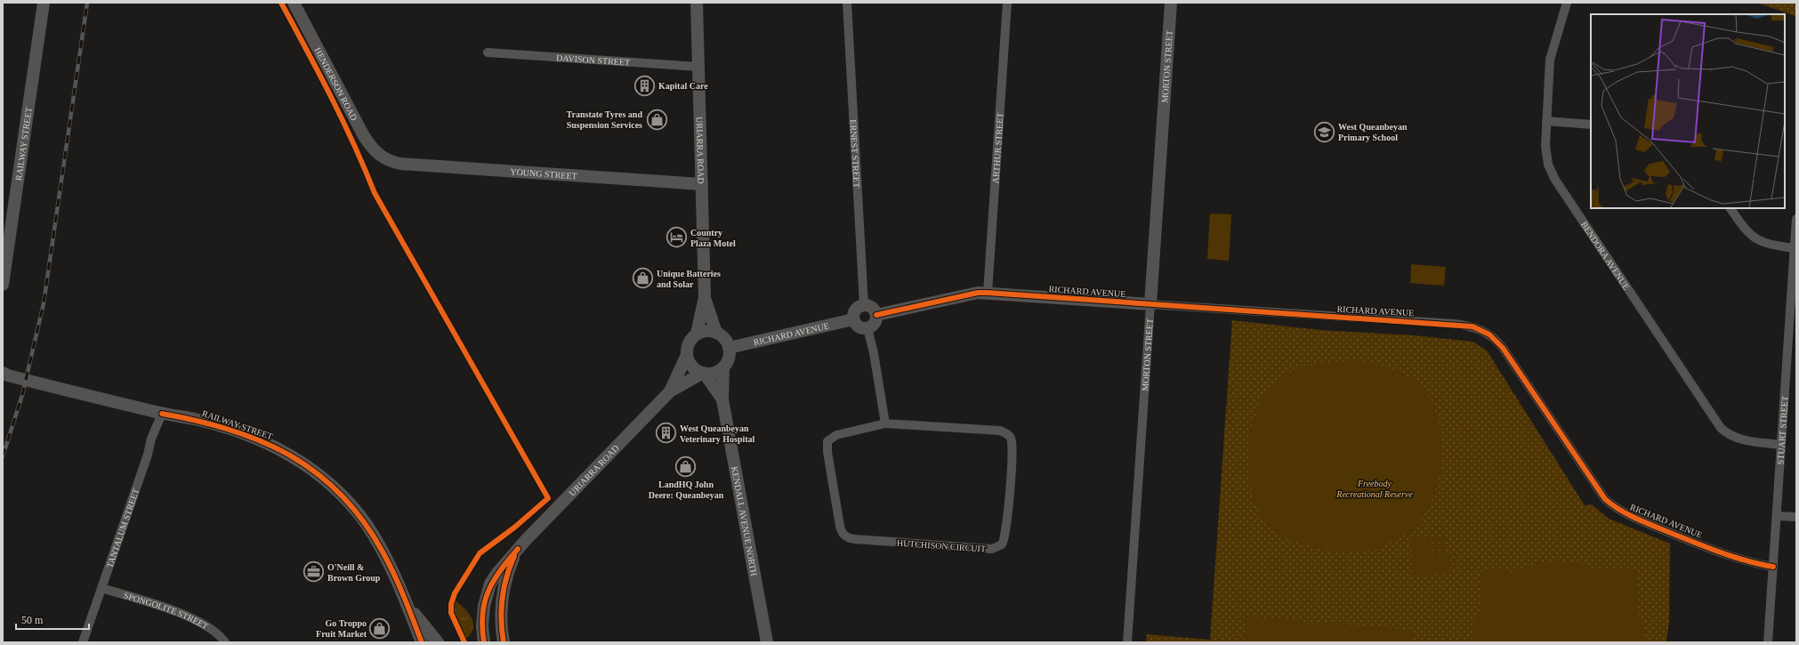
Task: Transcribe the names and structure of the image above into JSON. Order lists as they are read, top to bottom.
{
  "streets": {
    "main road": [
      "MORTON STREET",
      "HENDERSON ROAD",
      "RAILWAY STREET",
      "URIARRA ROAD",
      "YOUNG STREET",
      "RICHARD AVENUE",
      "KENDALL AVENUE NORTH"
    ],
    "street": [
      "DAVISON STREET",
      "ARTHUR STREET",
      "ERNEST STREET",
      "BENDORA AVENUE",
      "STUART STREET",
      "TANTALUM STREET",
      "HUTCHISON CIRCUIT",
      "SPONGOLITE STREET"
    ]
  },
  "crossings": [
    ["DAVISON STREET", "URIARRA ROAD"],
    ["MORTON STREET", "RICHARD AVENUE"],
    ["HENDERSON ROAD", "YOUNG STREET"],
    ["RAILWAY STREET", "TANTALUM STREET"],
    ["ARTHUR STREET", "RICHARD AVENUE"],
    ["URIARRA ROAD", "YOUNG STREET"],
    ["URIARRA ROAD", "RICHARD AVENUE"],
    ["URIARRA ROAD", "KENDALL AVENUE NORTH"],
    ["ERNEST STREET", "RICHARD AVENUE"],
    ["BENDORA AVENUE", "STUART STREET"],
    ["RICHARD AVENUE", "STUART STREET"],
    ["RICHARD AVENUE", "KENDALL AVENUE NORTH"],
    ["TANTALUM STREET", "SPONGOLITE STREET"]
  ],
  "parks": ["Freebody Recreational Reserve"],
  "places": {
    "building": ["Kapital Care", "West Queanbeyan Veterinary Hospital"],
    "shop": [
      "Transtate Tyres and Suspension Services",
      "Unique Batteries and Solar",
      "LandHQ John Deere: Queanbeyan",
      "Go Troppo Fruit Market"
    ],
    "school or university": ["West Queanbeyan Primary School"],
    "hotel": ["Country Plaza Motel"],
    "office": ["O'Neill & Brown Group"]
  },
  "scale_bar": "50 m"
}
